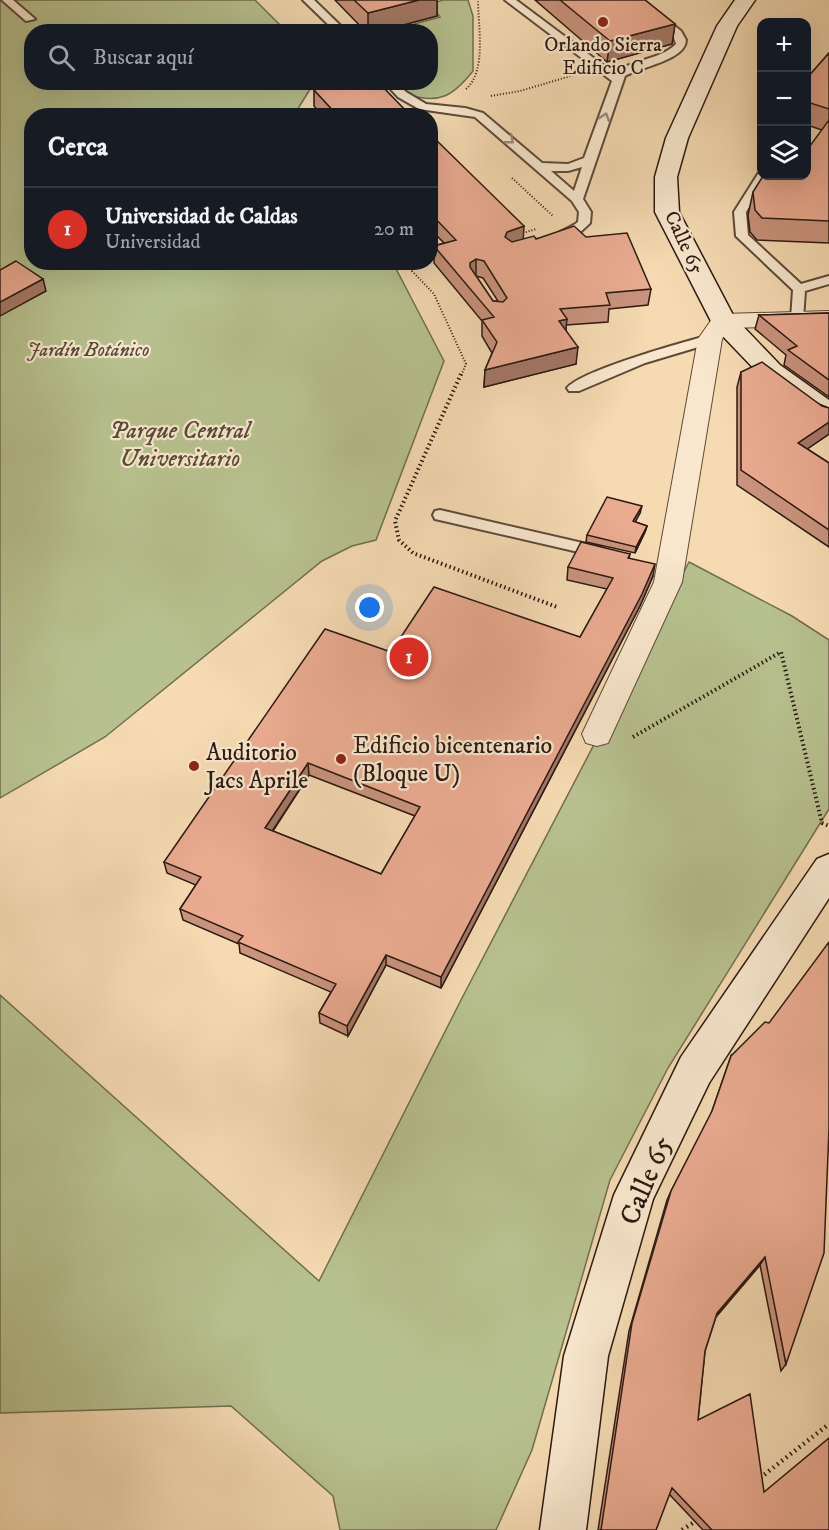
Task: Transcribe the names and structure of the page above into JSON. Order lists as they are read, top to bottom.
{
  "streets": {
    "main road": ["Calle 65"]
  },
  "parks": ["Jardín Botánico", "Parque Central Universitario"],
  "places": ["Orlando Sierra Edificio C", "Edificio bicentenario (Bloque U)", "Auditorio Jacs Aprile"],
  "page": {
    "map_buttons": ["+", "−"],
    "search": "Buscar aquí",
    "heading": "Cerca",
    "list": [
      {
        "mark": "1",
        "name": "Universidad de Caldas",
        "note": "Universidad",
        "value": "20 m"
      }
    ],
    "pins": "1"
  }
}
